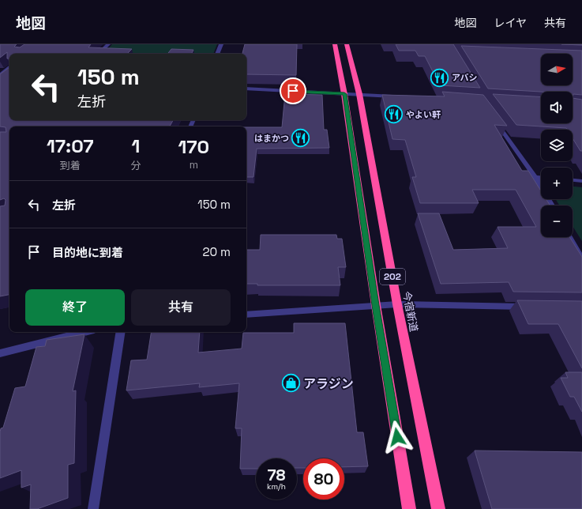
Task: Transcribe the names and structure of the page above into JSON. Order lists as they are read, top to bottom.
{
  "streets": {
    "highway": ["202", "今宿新道"]
  },
  "places": {
    "restaurant": ["アバシ", "やよい軒", "はまかつ"],
    "shop": ["アラジン"]
  },
  "north": "right",
  "page": {
    "header": "地図",
    "nav": ["地図", "レイヤ", "共有"],
    "map_buttons": ["+", "−"],
    "turn": ["150 m", "左折"],
    "eta": [
      "17:07",
      "到着",
      "1",
      "分",
      "170",
      "m"
    ],
    "list": [
      {
        "name": "左折",
        "value": "150 m"
      },
      {
        "name": "目的地に到着",
        "value": "20 m"
      }
    ],
    "buttons": ["終了", "共有"],
    "speed": "78 km/h",
    "limit": "80"
  }
}
